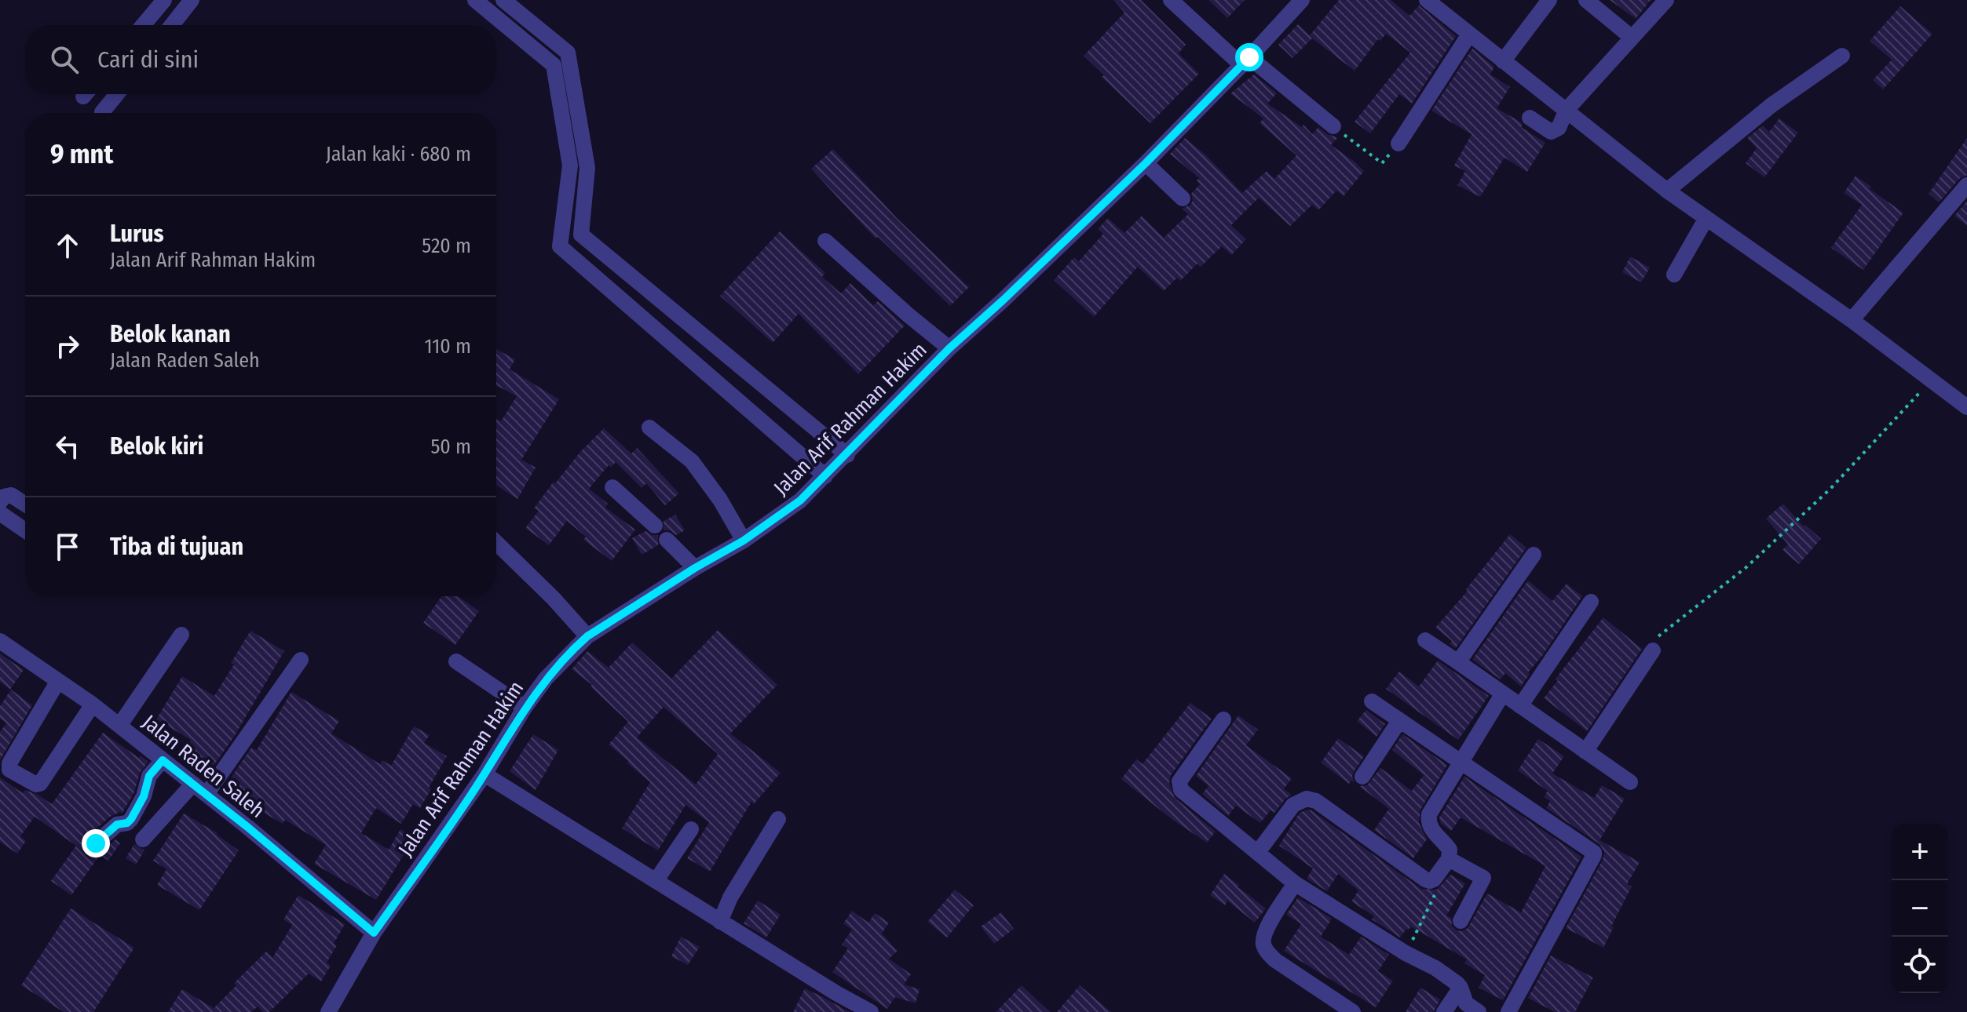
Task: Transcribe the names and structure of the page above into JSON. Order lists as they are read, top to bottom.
{
  "streets": {
    "street": ["Jalan Arif Rahman Hakim", "Jalan Raden Saleh"]
  },
  "crossings": [
    ["Jalan Arif Rahman Hakim", "Jalan Raden Saleh"]
  ],
  "page": {
    "search": "Cari di sini",
    "heading": ["9 mnt", "Jalan kaki · 680 m"],
    "list": [
      ["Lurus", "Jalan Arif Rahman Hakim", "520 m"],
      ["Belok kanan", "Jalan Raden Saleh", "110 m"],
      ["Belok kiri", "50 m"],
      "Tiba di tujuan"
    ],
    "map_buttons": ["+", "−"]
  }
}
